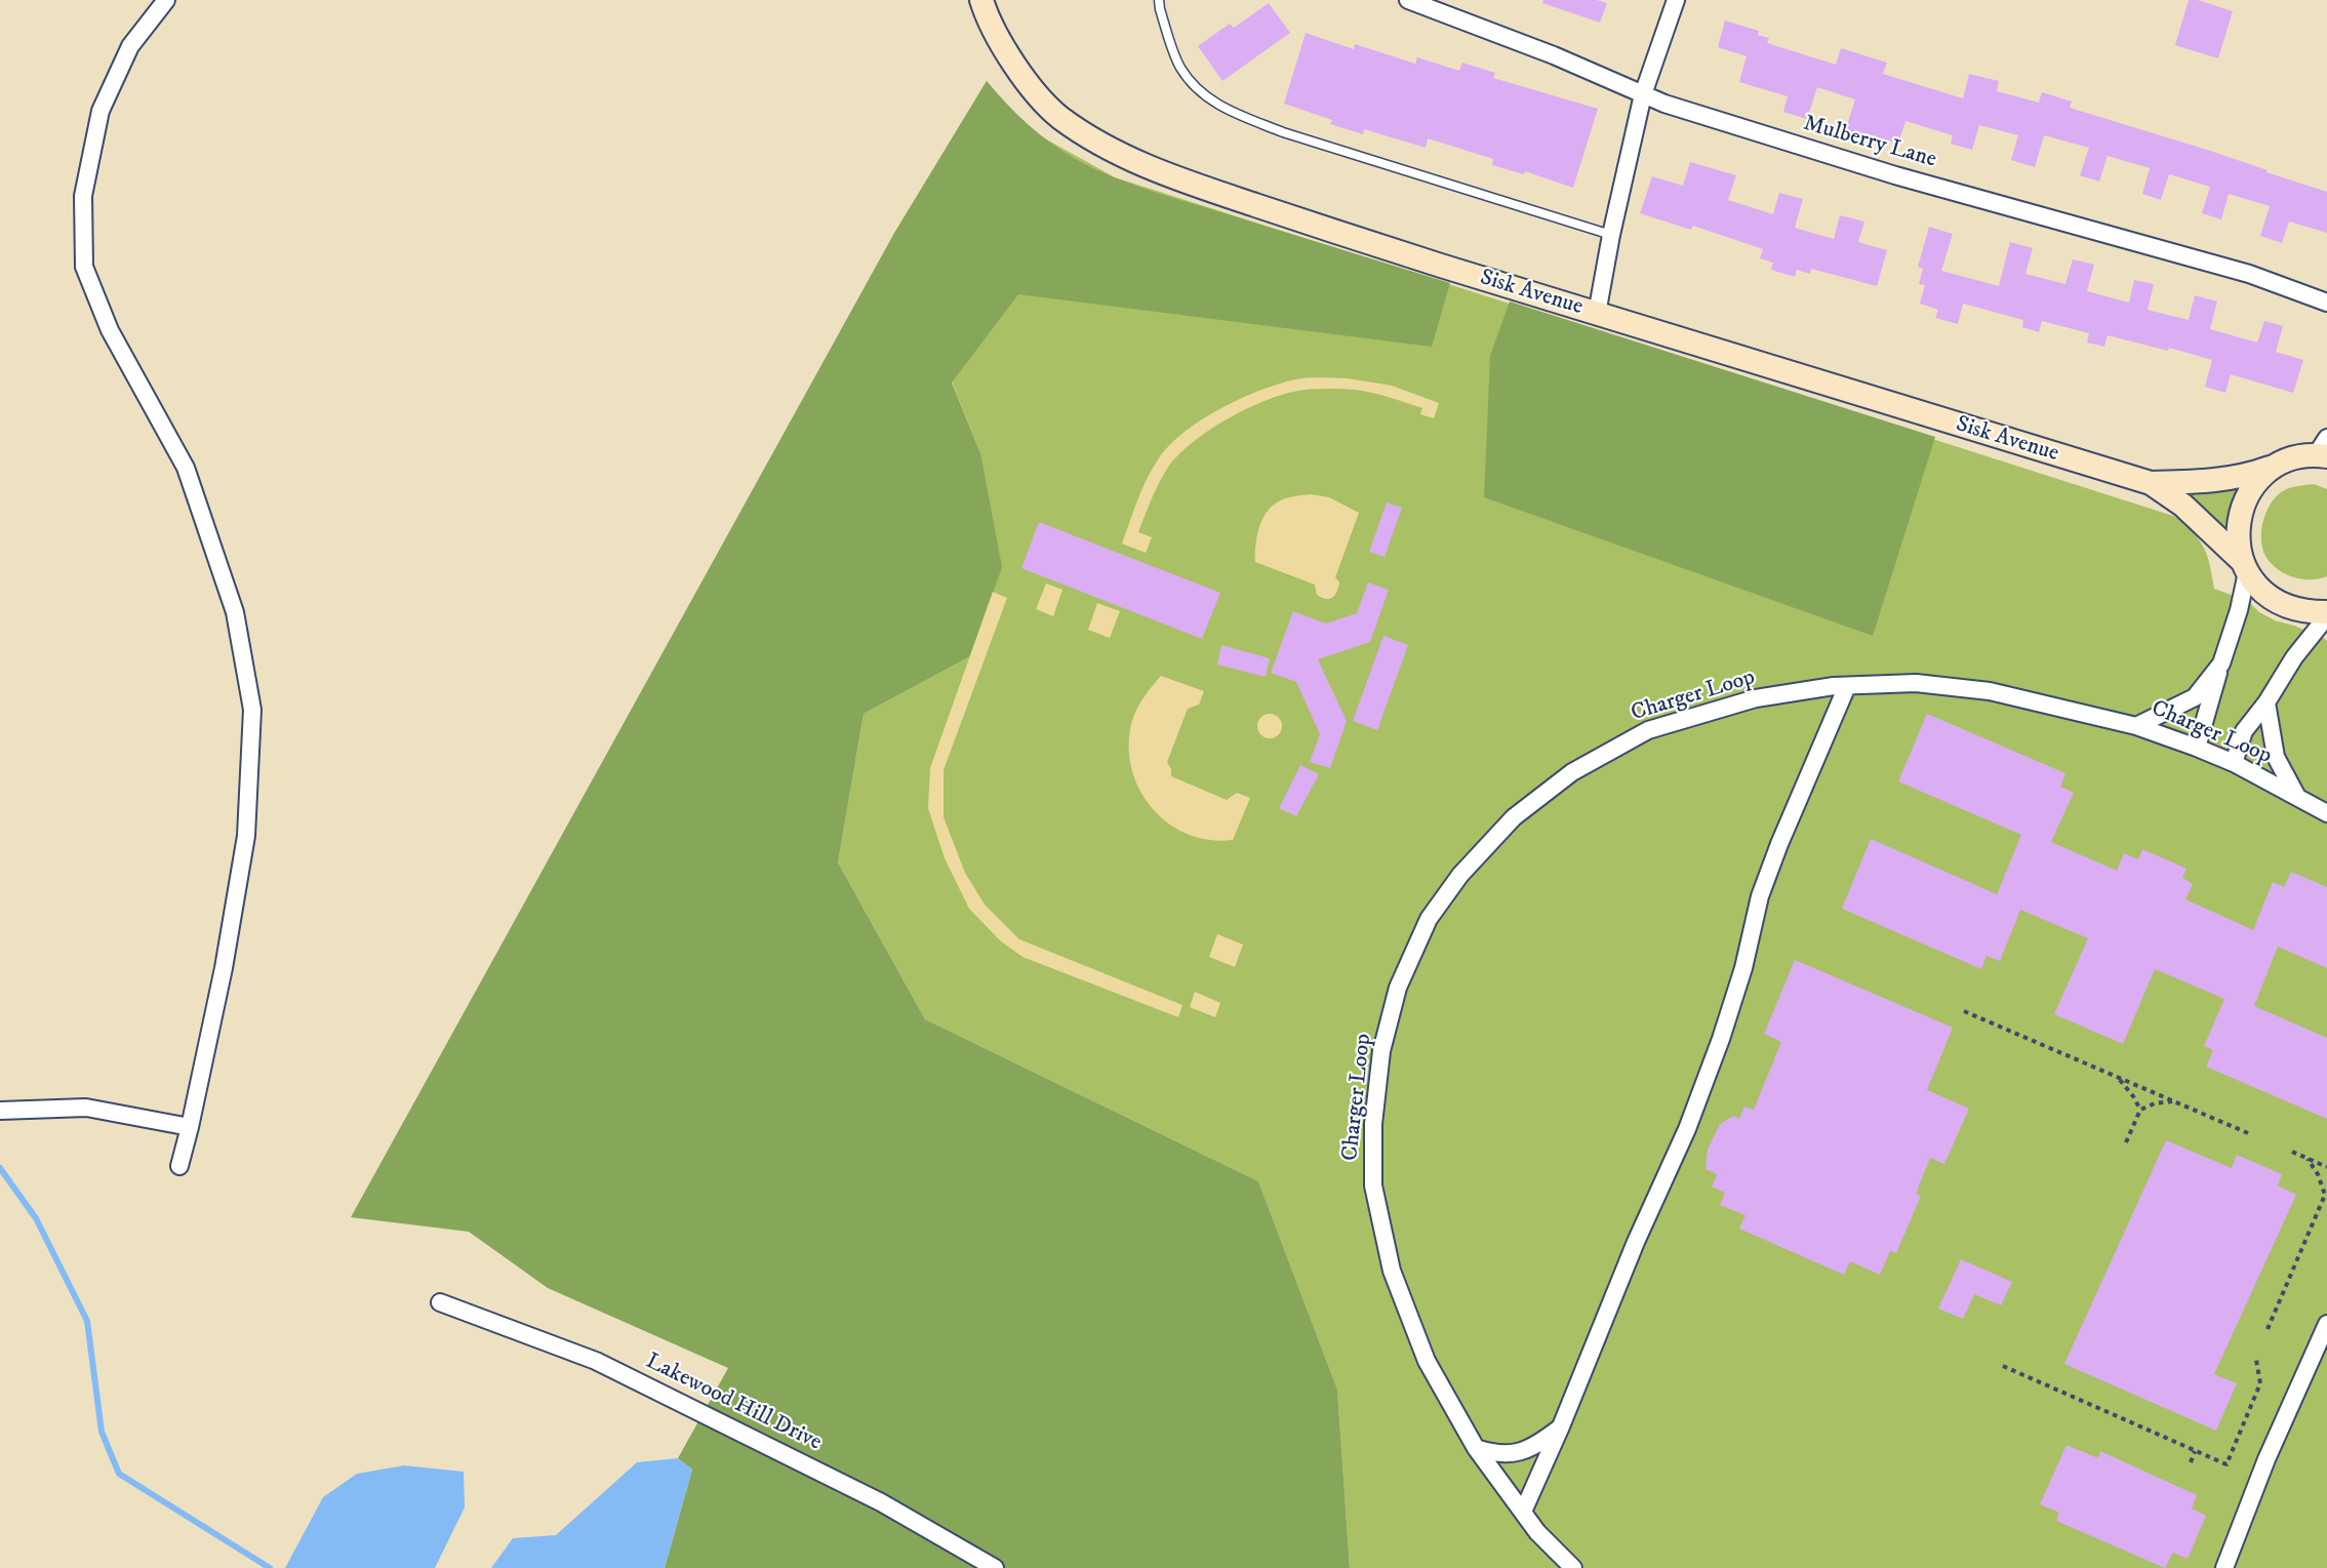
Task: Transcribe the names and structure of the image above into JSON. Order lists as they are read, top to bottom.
{
  "streets": {
    "street": [
      "Mulberry Lane",
      "Sisk Avenue",
      "Charger Loop",
      "Lakewood Hill Drive"
    ]
  }
}
